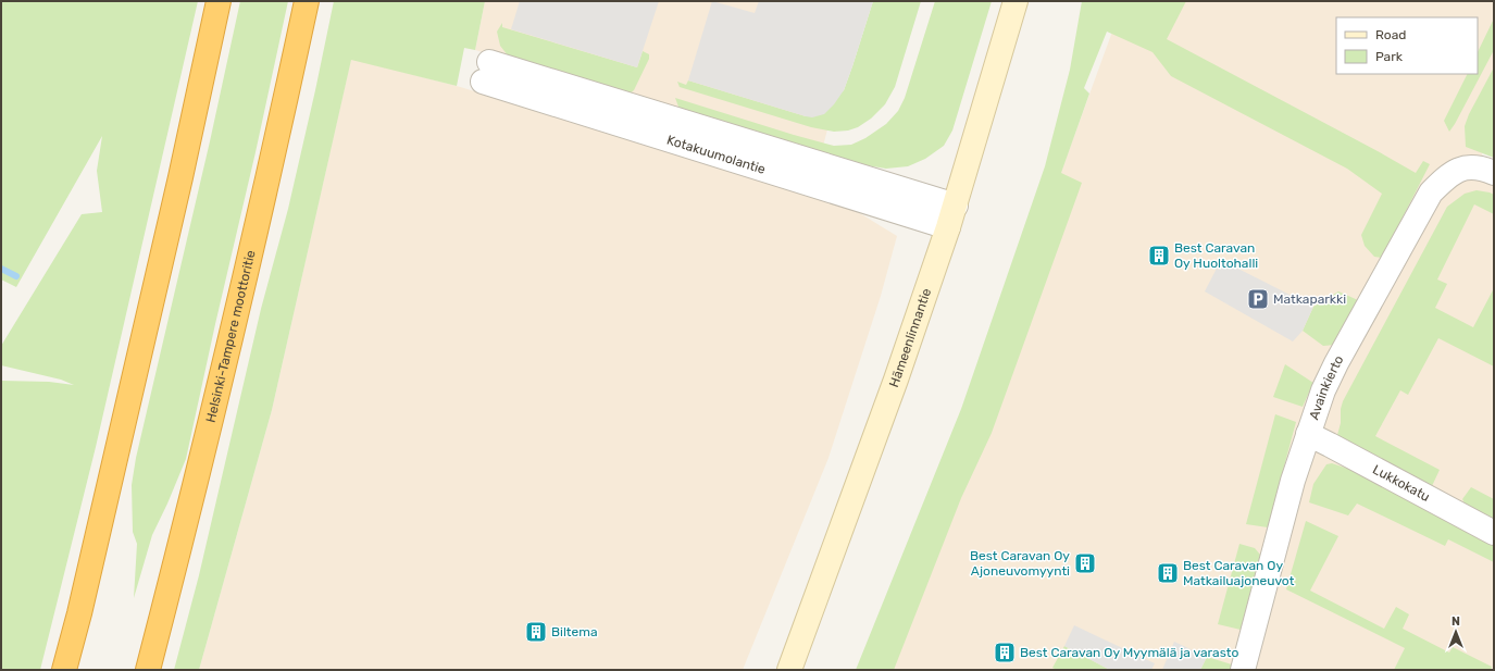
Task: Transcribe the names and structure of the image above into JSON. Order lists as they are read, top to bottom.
{
  "streets": {
    "highway": ["Helsinki-Tampere moottoritie"],
    "main road": ["Hämeenlinnantie"],
    "street": ["Kotakuumolantie", "Avainkierto", "Lukkokatu"]
  },
  "crossings": [
    ["Kotakuumolantie", "Hämeenlinnantie"],
    ["Avainkierto", "Lukkokatu"]
  ],
  "places": {
    "building": [
      "Best Caravan Oy Huoltohalli",
      "Best Caravan Oy Ajoneuvomyynti",
      "Best Caravan Oy Matkailuajoneuvot",
      "Biltema",
      "Best Caravan Oy Myymälä ja varasto"
    ],
    "parking": ["Matkaparkki"]
  },
  "legend": ["Road", "Park"],
  "north": "top"
}
